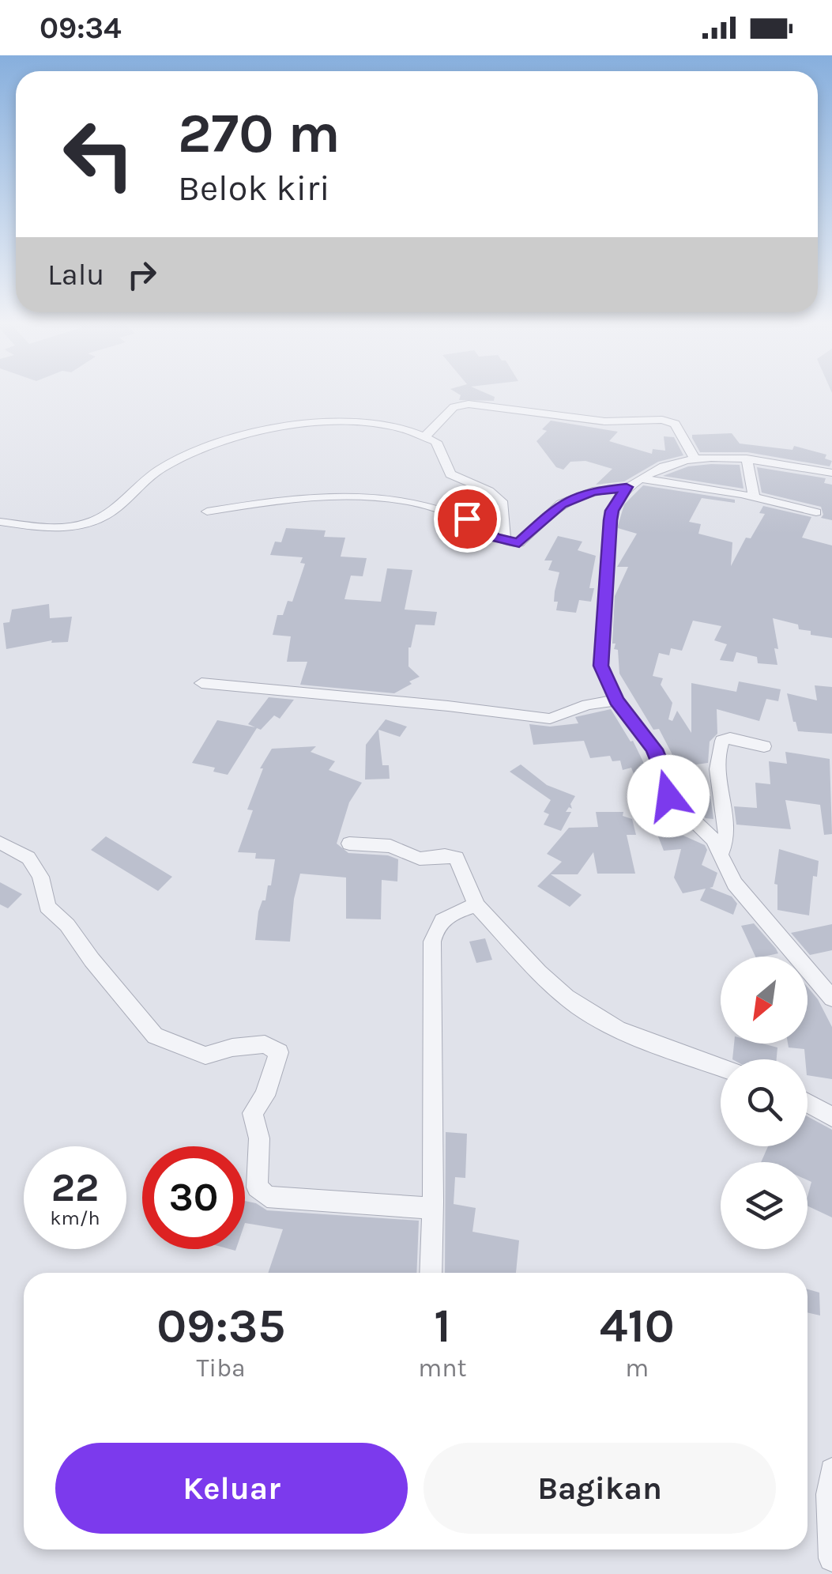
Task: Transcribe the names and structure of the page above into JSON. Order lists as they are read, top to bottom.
{
  "north": "bottom left",
  "page": {
    "status": "09:34",
    "turn": ["270 m", "Belok kiri"],
    "then": "Lalu",
    "speed": "22 km/h",
    "limit": "30",
    "eta": [
      "09:35",
      "Tiba",
      "1",
      "mnt",
      "410",
      "m"
    ],
    "buttons": ["Keluar", "Bagikan"]
  }
}
